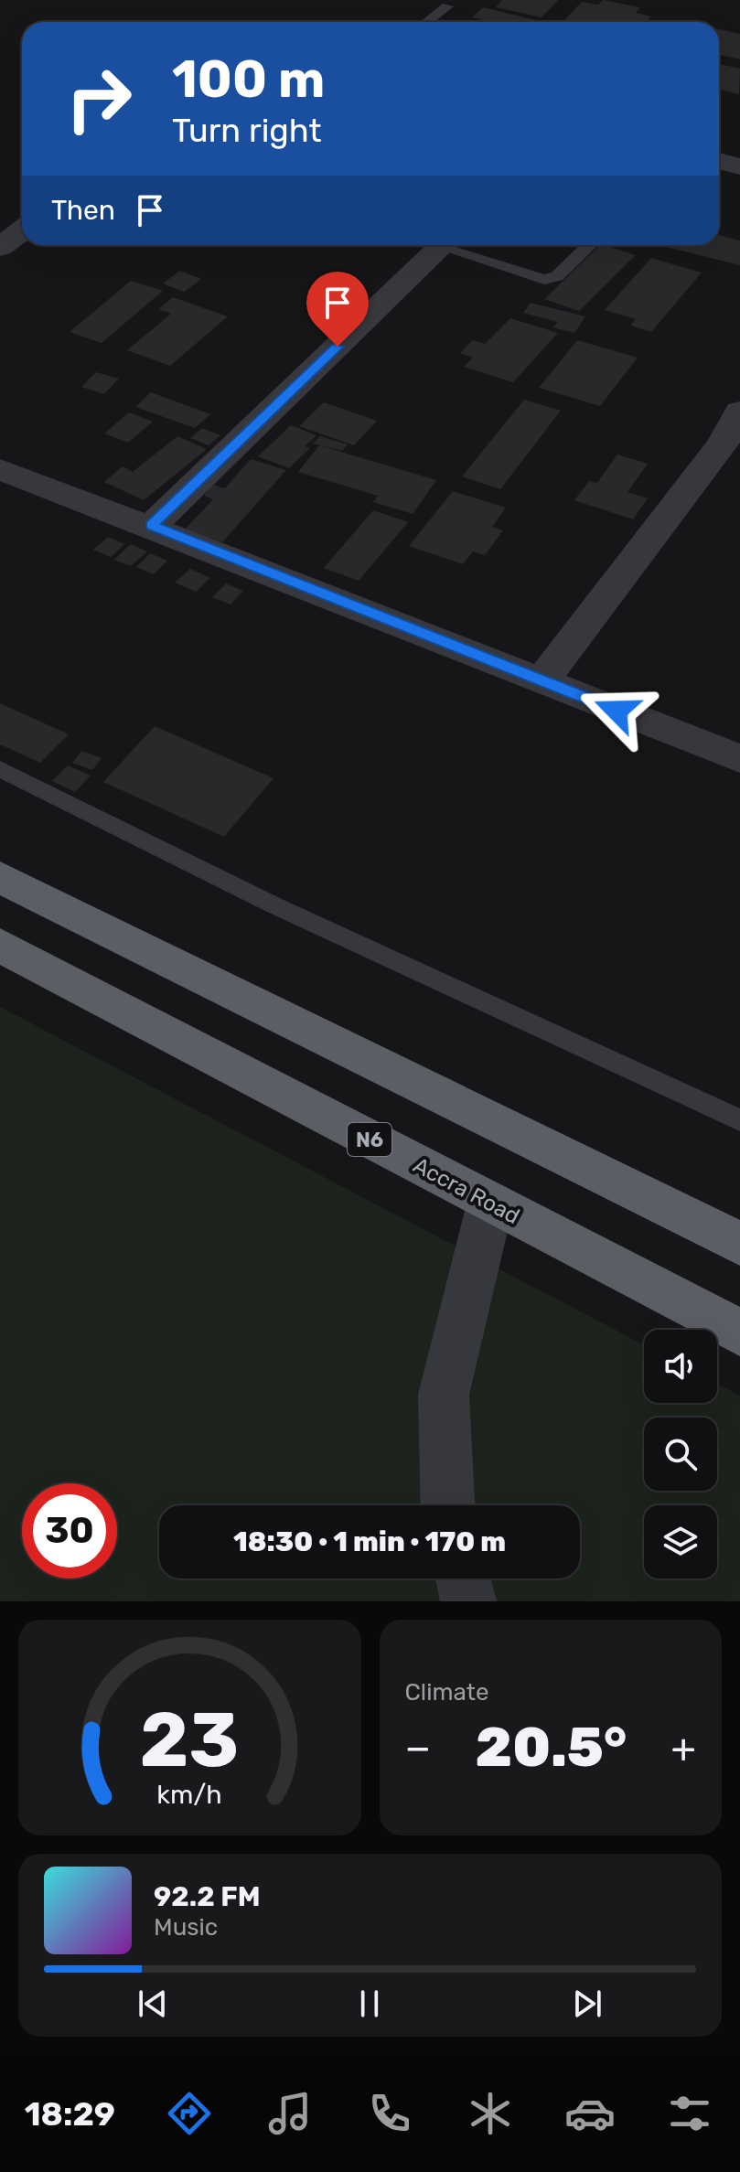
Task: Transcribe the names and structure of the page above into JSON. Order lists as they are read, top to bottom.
{
  "streets": {
    "highway": ["N6", "Accra Road"]
  },
  "page": {
    "turn": ["100 m", "Turn right"],
    "then": "Then",
    "limit": "30",
    "trip": "18:30 · 1 min · 170 m",
    "tile": "Climate",
    "heat": ["−", "20.5°", "+"],
    "song": ["92.2 FM", "Music"],
    "tabs": "18:29",
    "gauge": ["23", "km/h"]
  }
}
